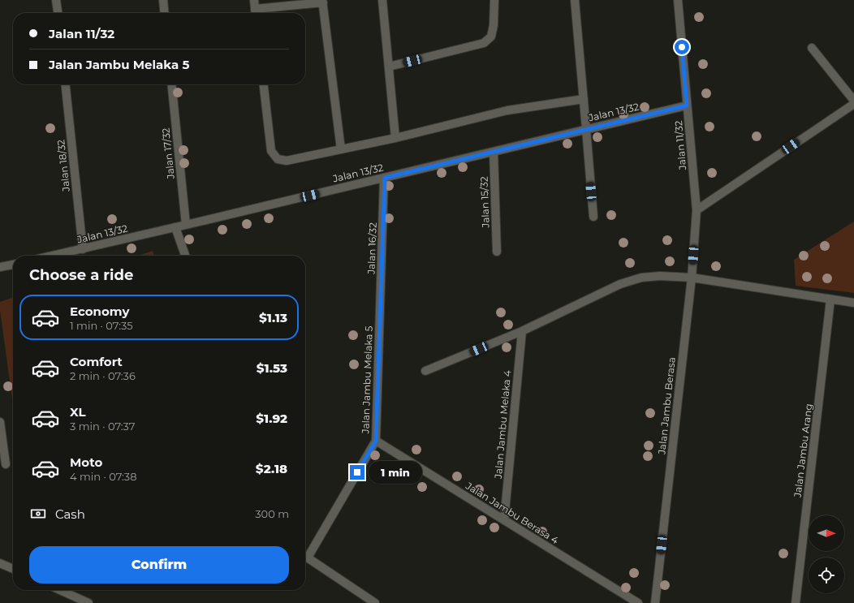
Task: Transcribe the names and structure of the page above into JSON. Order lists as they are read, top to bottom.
{
  "streets": {
    "street": [
      "Jalan 13/32",
      "Jalan 11/32",
      "Jalan 17/32",
      "Jalan 18/32",
      "Jalan 15/32",
      "Jalan 16/32",
      "Jalan Jambu Melaka 5",
      "Jalan Jambu Berasa",
      "Jalan Jambu Melaka 4",
      "Jalan Jambu Arang",
      "Jalan Jambu Berasa 4"
    ]
  },
  "crossings": [
    ["Jalan 13/32", "Jalan 11/32"],
    ["Jalan 13/32", "Jalan 17/32"],
    ["Jalan 13/32", "Jalan 18/32"],
    ["Jalan 13/32", "Jalan 15/32"],
    ["Jalan 13/32", "Jalan 16/32"],
    ["Jalan 11/32", "Jalan Jambu Berasa"],
    ["Jalan 16/32", "Jalan Jambu Melaka 5"],
    ["Jalan Jambu Melaka 5", "Jalan Jambu Berasa 4"],
    ["Jalan Jambu Melaka 4", "Jalan Jambu Berasa 4"]
  ],
  "north": "right",
  "page": {
    "banner": ["Jalan 11/32", "Jalan Jambu Melaka 5"],
    "heading": "Choose a ride",
    "list": [
      {
        "name": "Economy",
        "note": "1 min · 07:35",
        "value": "$1.13"
      },
      {
        "name": "Comfort",
        "note": "2 min · 07:36",
        "value": "$1.53"
      },
      {
        "name": "XL",
        "note": "3 min · 07:37",
        "value": "$1.92"
      },
      {
        "name": "Moto",
        "note": "4 min · 07:38",
        "value": "$2.18"
      }
    ],
    "bubble": "1 min",
    "pay": ["Cash", "300 m"],
    "buttons": "Confirm"
  }
}
